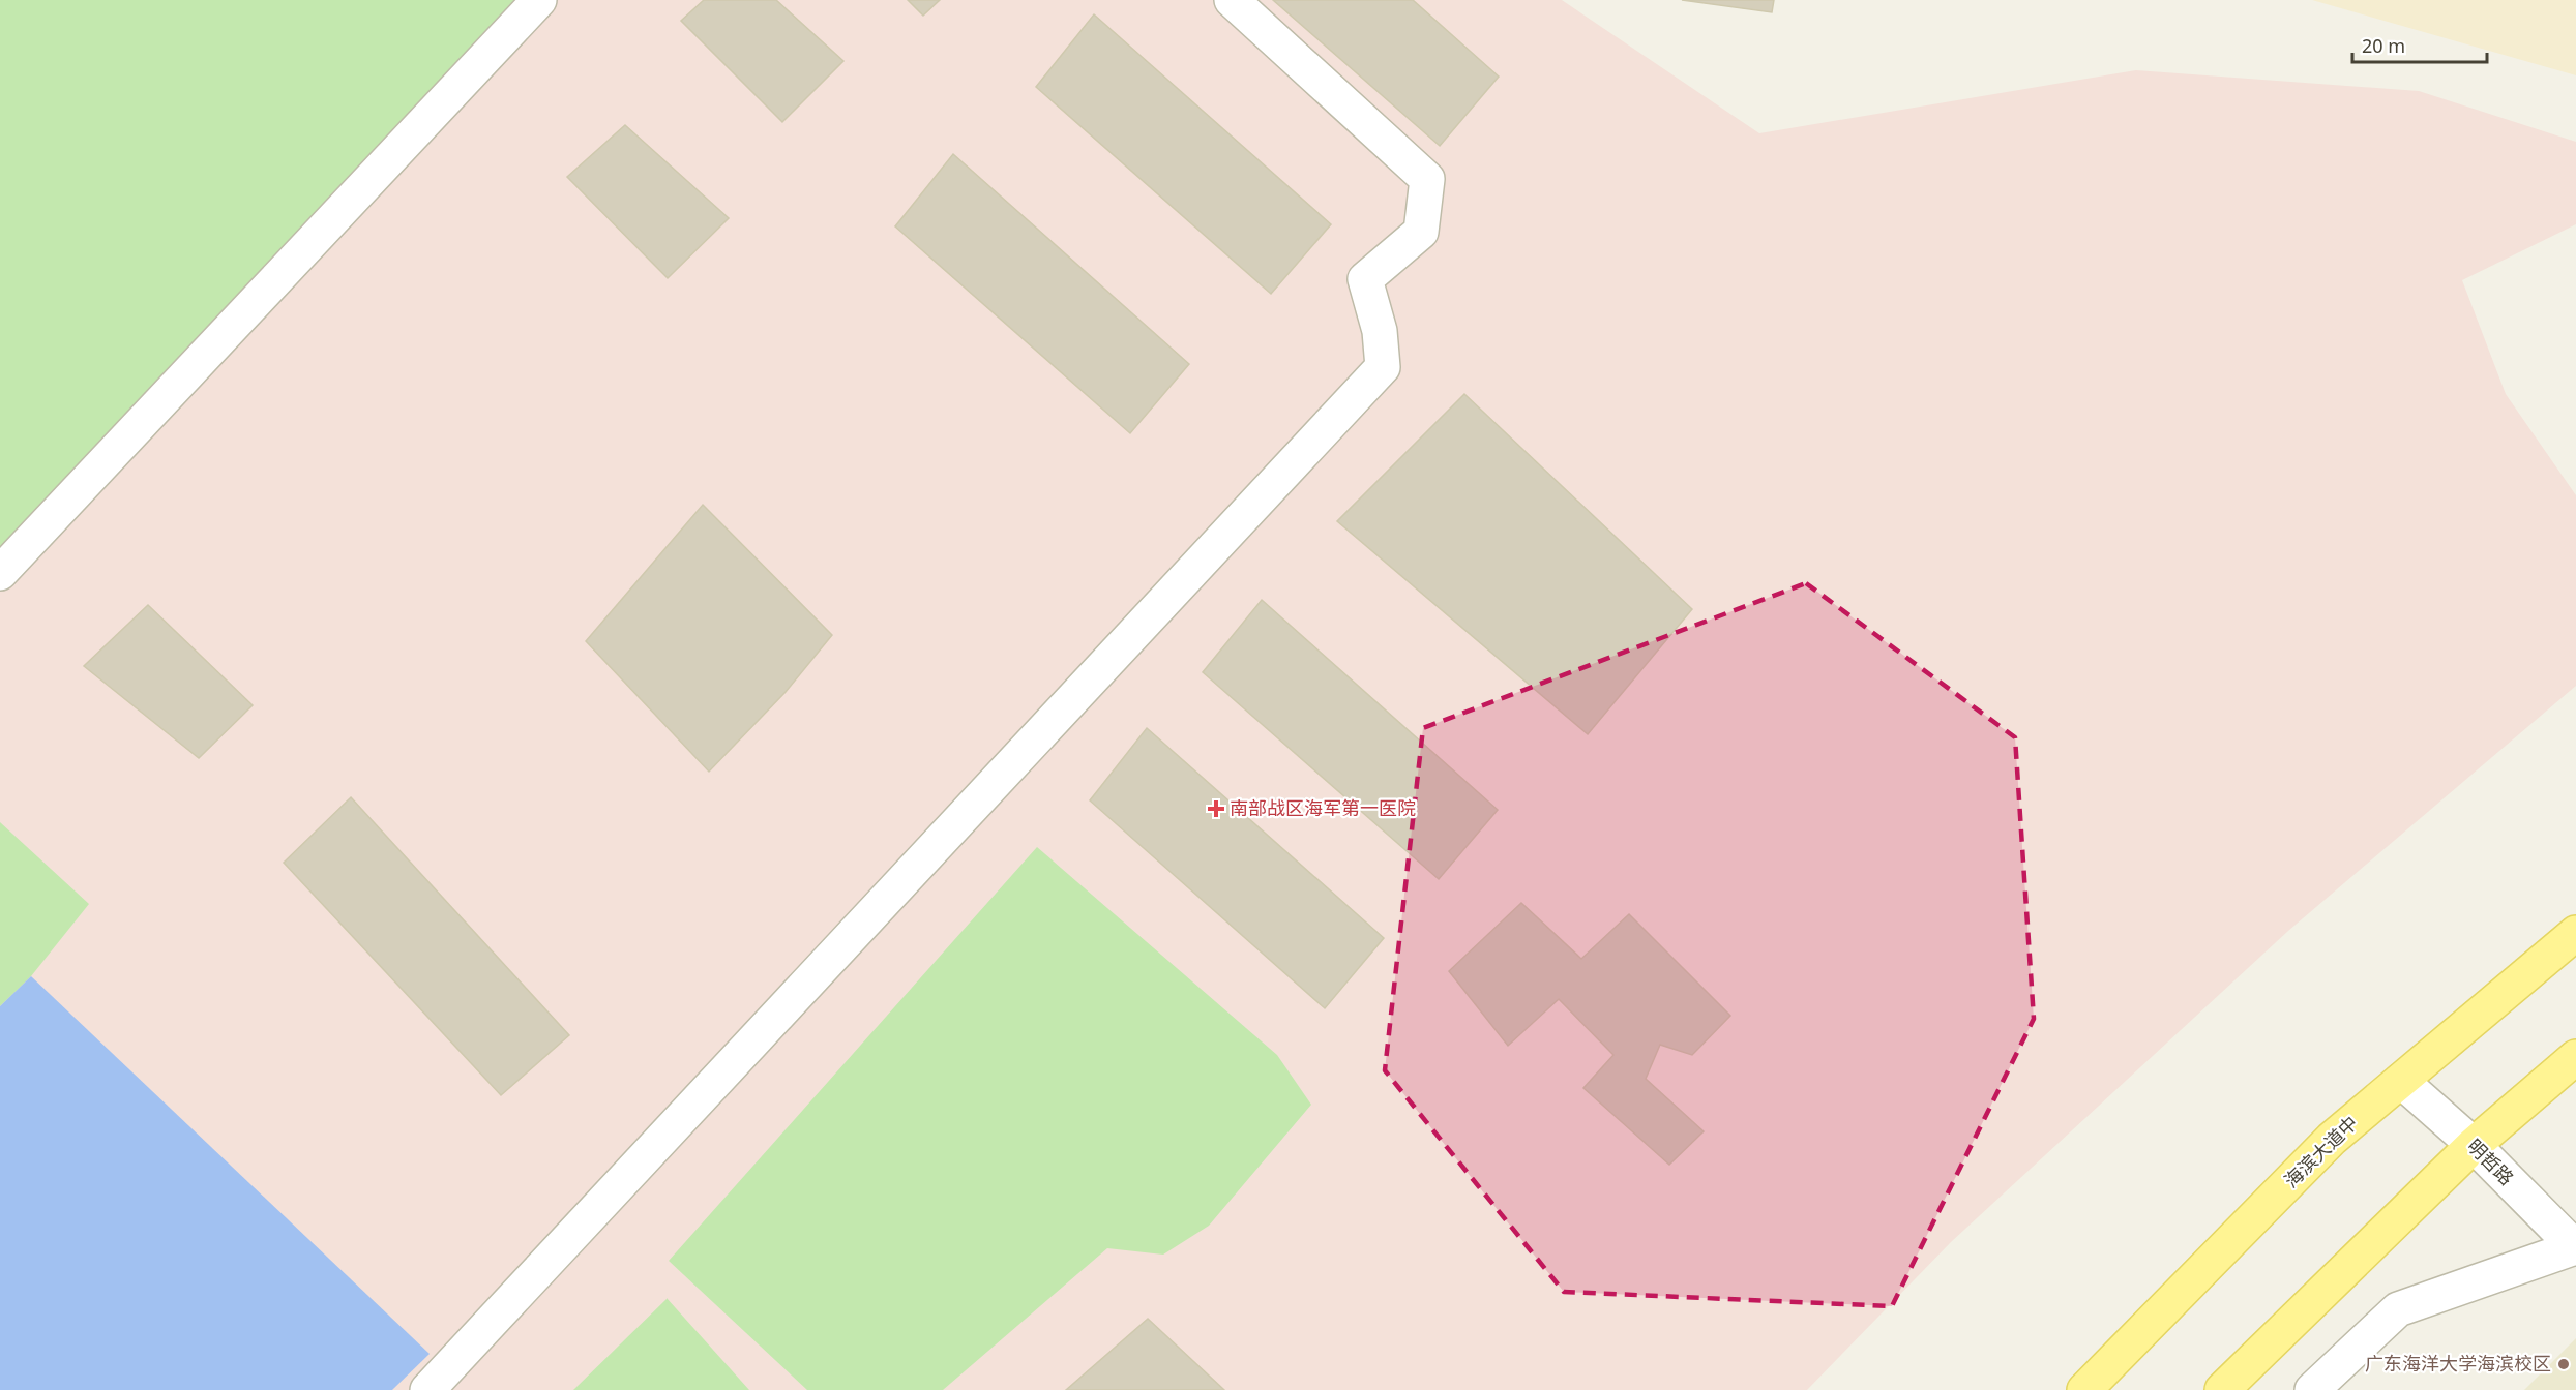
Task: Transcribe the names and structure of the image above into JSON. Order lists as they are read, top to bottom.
{
  "streets": {
    "main road": ["海滨大道中"],
    "street": ["明哲路"]
  },
  "crossings": [
    ["海滨大道中", "明哲路"]
  ],
  "places": {
    "health": ["南部战区海军第一医院"],
    "other": ["广东海洋大学海滨校区"]
  },
  "scale_bar": "20 m"
}
